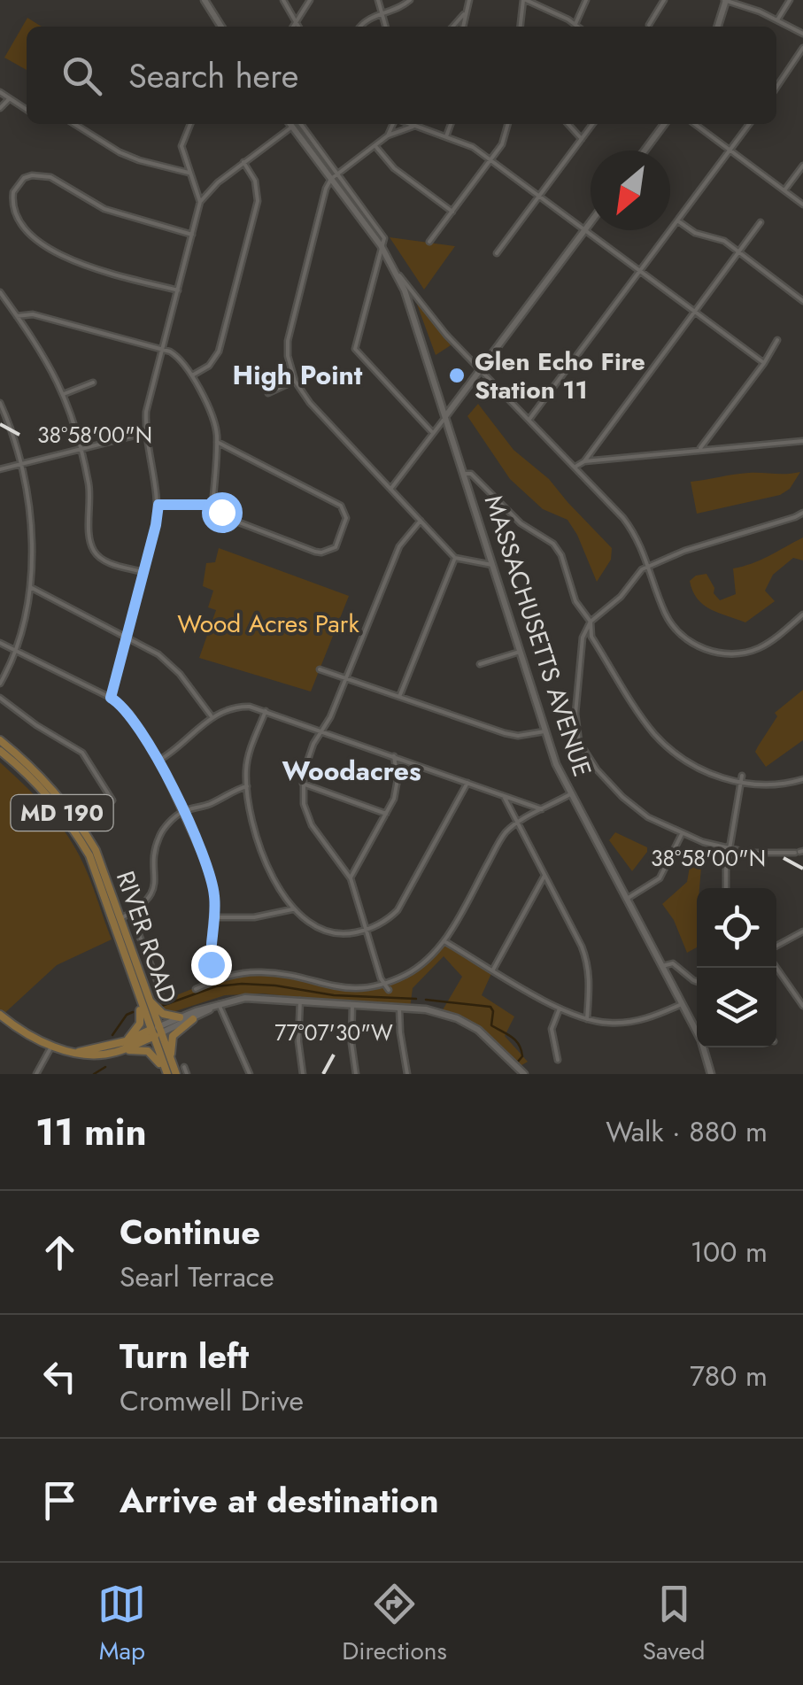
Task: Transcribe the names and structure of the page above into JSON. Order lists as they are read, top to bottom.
{
  "streets": {
    "main road": ["MASSACHUSETTS AVENUE", "MD 190", "RIVER ROAD"]
  },
  "districts": ["High Point", "Woodacres"],
  "parks": ["Wood Acres Park"],
  "places": ["Glen Echo Fire Station 11"],
  "north": "bottom left",
  "page": {
    "search": "Search here",
    "heading": ["11 min", "Walk · 880 m"],
    "list": [
      ["Continue", "Searl Terrace", "100 m"],
      ["Turn left", "Cromwell Drive", "780 m"],
      "Arrive at destination"
    ],
    "nav": ["Map", "Directions", "Saved"]
  },
  "coordinates": ["38°58'00\"N", "77°07'30\"W"]
}
